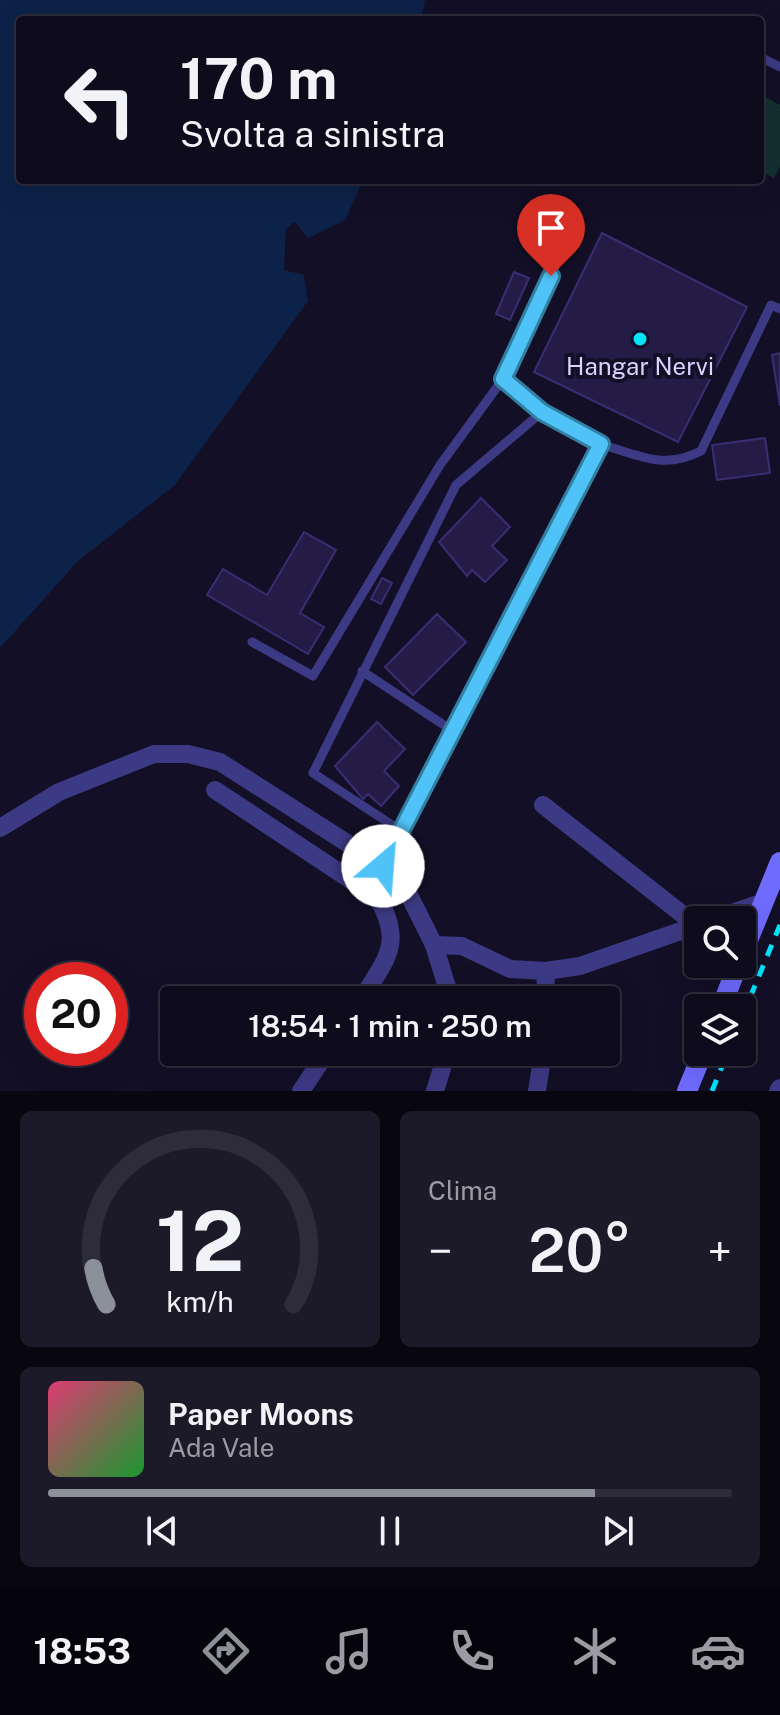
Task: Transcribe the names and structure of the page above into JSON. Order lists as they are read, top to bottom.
{
  "places": ["Hangar Nervi"],
  "page": {
    "turn": ["170 m", "Svolta a sinistra"],
    "limit": "20",
    "trip": "18:54 · 1 min · 250 m",
    "tile": "Clima",
    "heat": ["−", "20°", "+"],
    "song": ["Paper Moons", "Ada Vale"],
    "tabs": "18:53",
    "gauge": ["12", "km/h"]
  }
}
